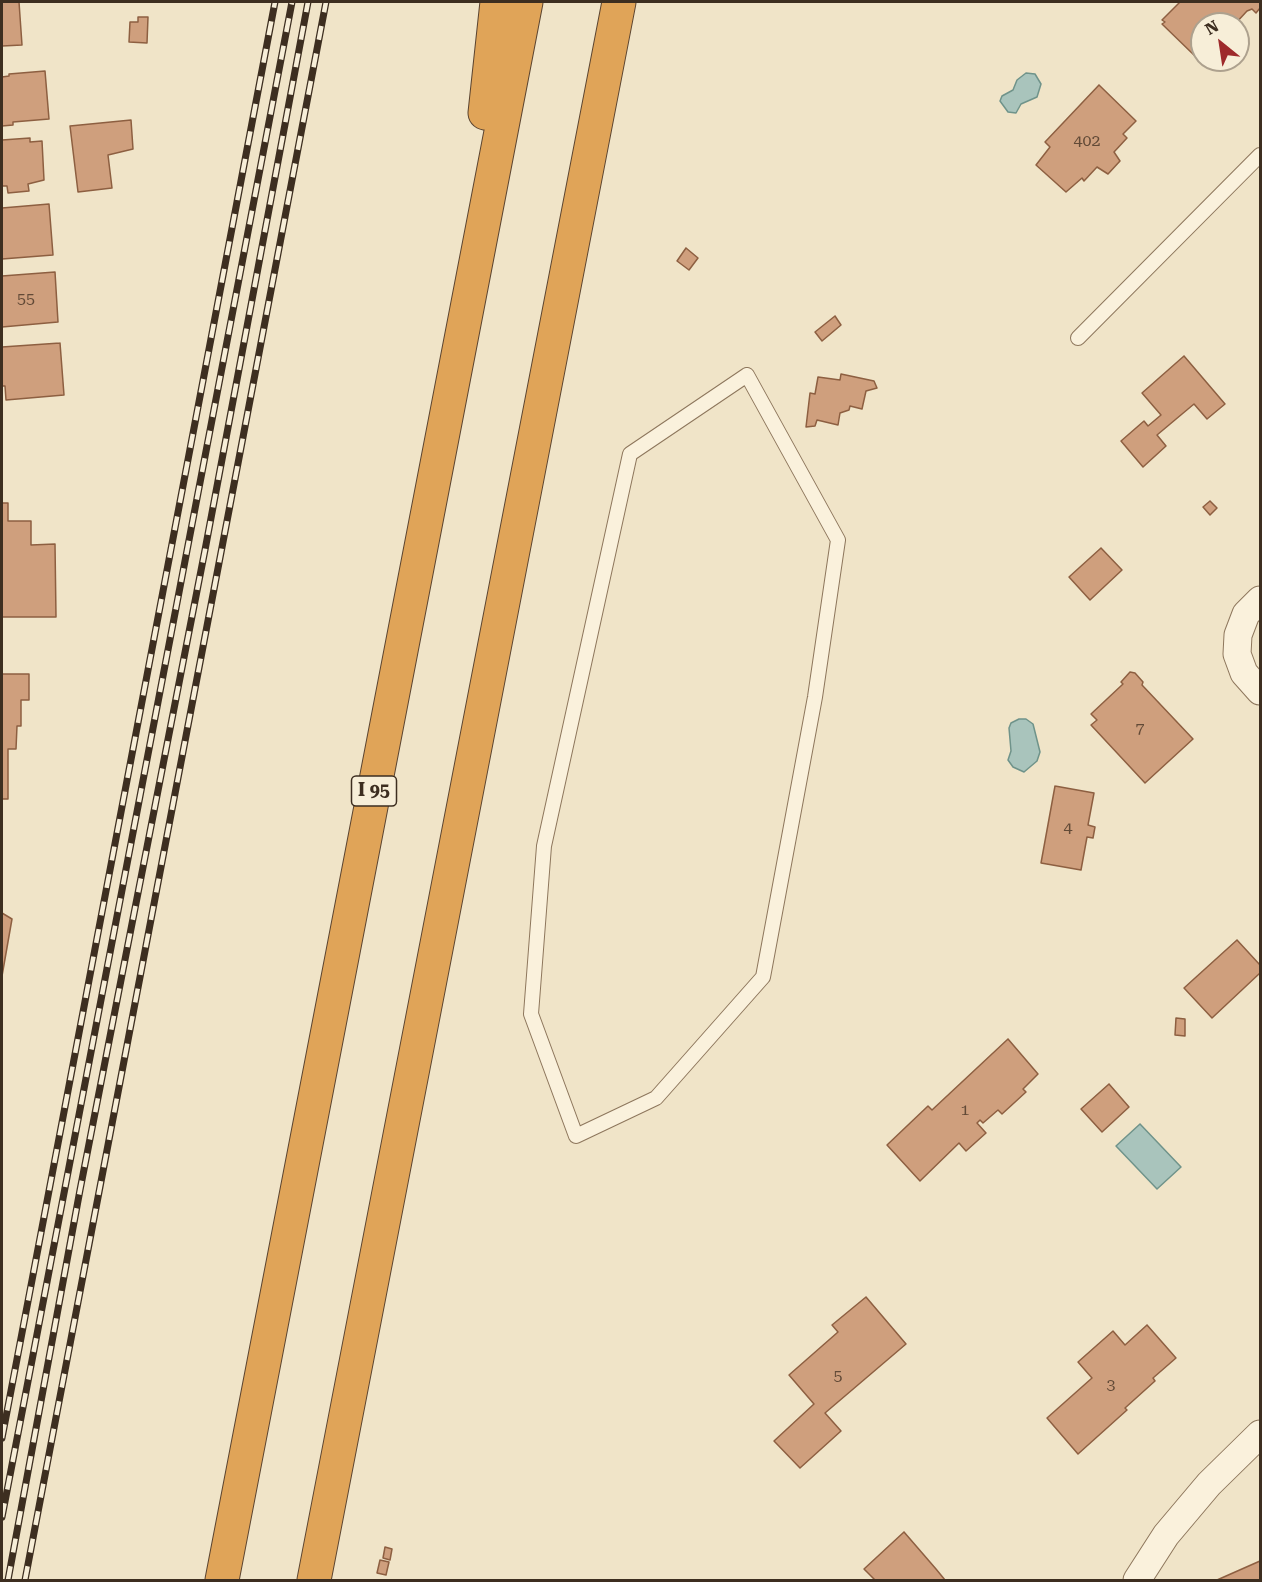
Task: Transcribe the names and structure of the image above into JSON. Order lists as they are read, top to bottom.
{
  "streets": {
    "highway": ["I 95"]
  },
  "house_numbers": [
    "402",
    "55",
    "7",
    "4",
    "1",
    "5",
    "3"
  ],
  "north": "top left"
}
